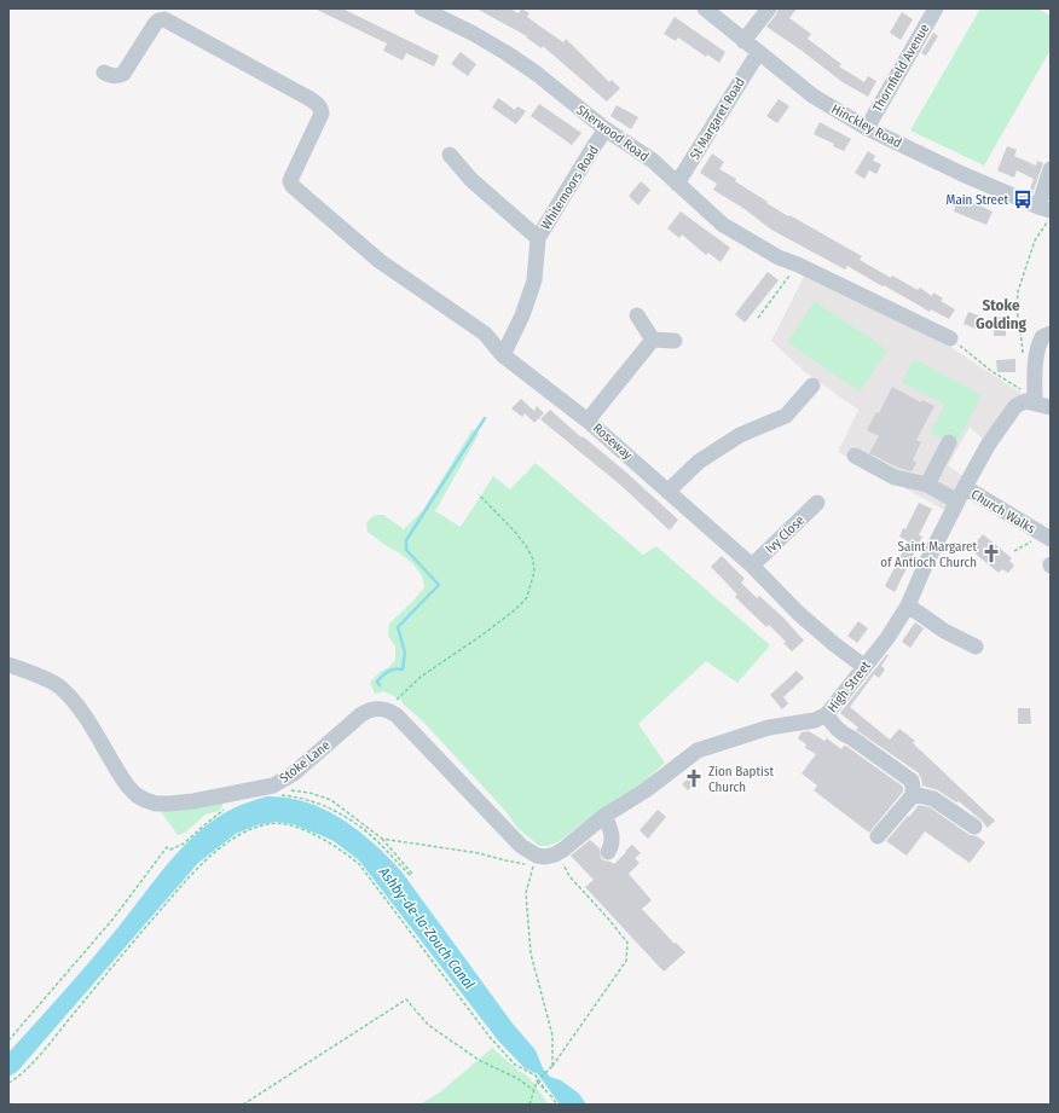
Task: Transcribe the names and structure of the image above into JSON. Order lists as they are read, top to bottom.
{
  "streets": {
    "street": [
      "Thornfield Avenue",
      "St Margaret Road",
      "Hinckley Road",
      "Sherwood Road",
      "Whitemoors Road",
      "Roseway",
      "Church Walks",
      "Ivy Close",
      "High Street",
      "Stoke Lane"
    ]
  },
  "crossings": [
    ["Thornfield Avenue", "Hinckley Road"],
    ["St Margaret Road", "Hinckley Road"],
    ["St Margaret Road", "Sherwood Road"],
    ["Sherwood Road", "Whitemoors Road"],
    ["Whitemoors Road", "Roseway"],
    ["Roseway", "Ivy Close"],
    ["Roseway", "High Street"],
    ["Church Walks", "High Street"]
  ],
  "districts": ["Stoke Golding"],
  "water": ["Ashby-de-la-Zouch Canal"],
  "places": {
    "bus stop": ["Main Street"],
    "church": ["Saint Margaret of Antioch Church", "Zion Baptist Church"]
  }
}
